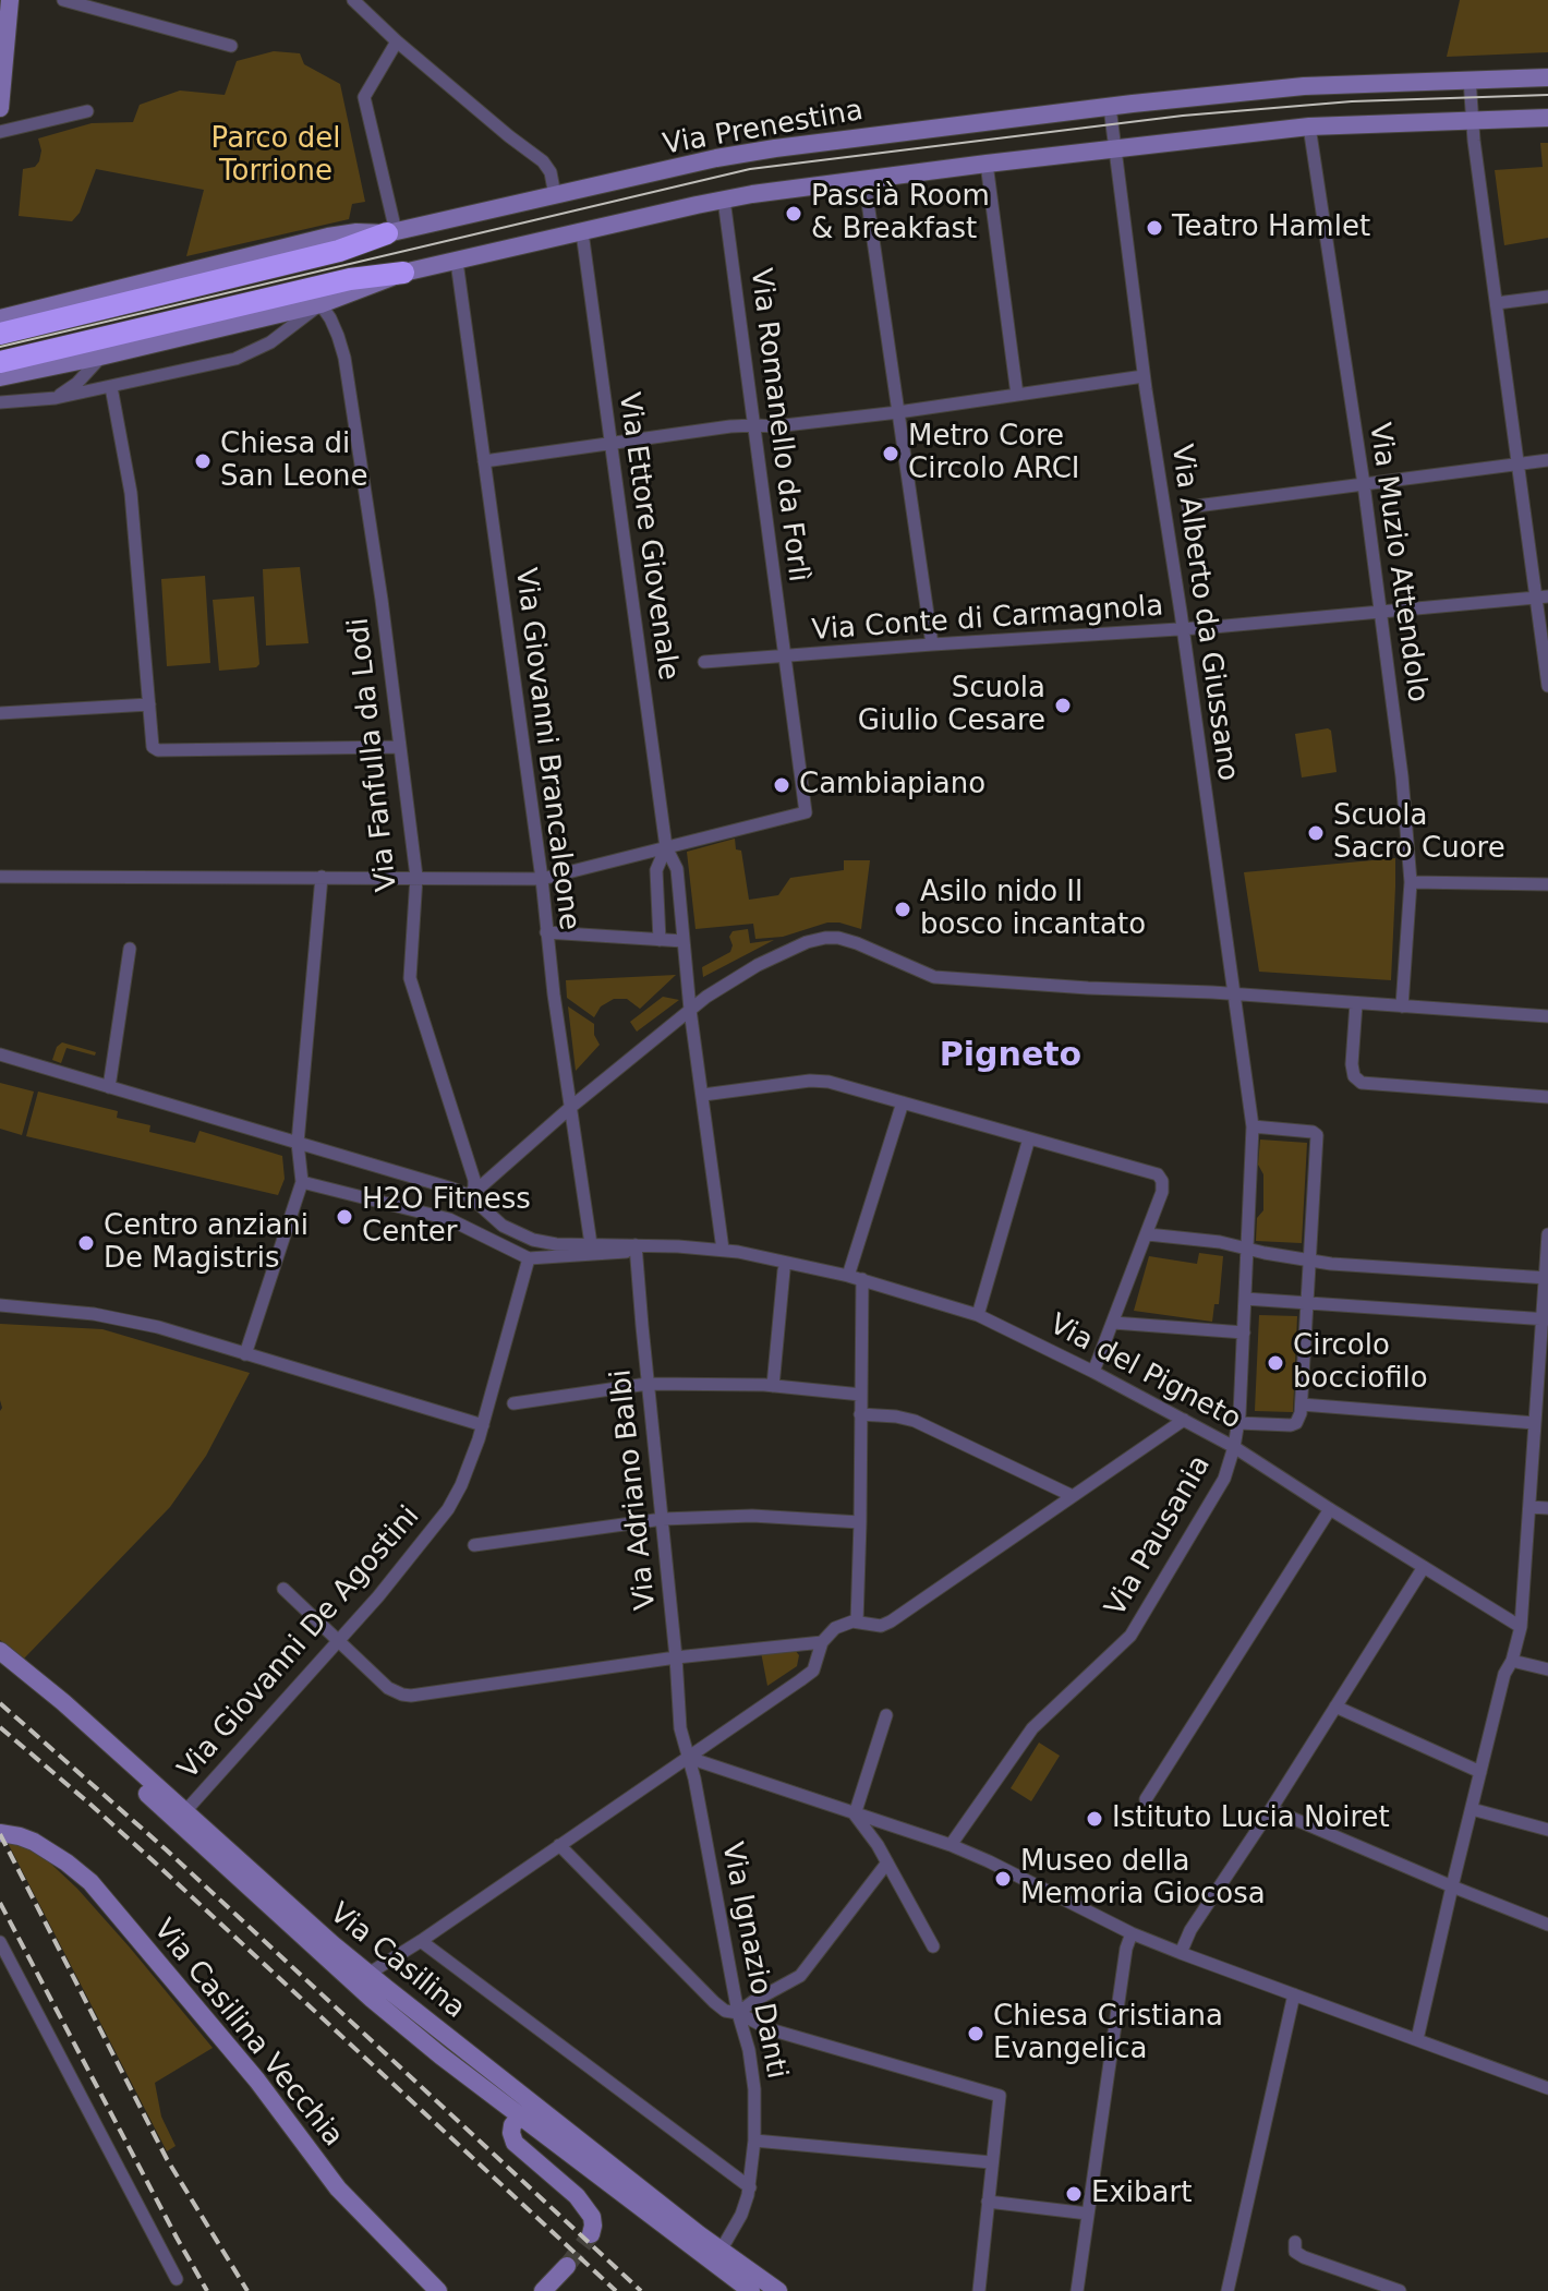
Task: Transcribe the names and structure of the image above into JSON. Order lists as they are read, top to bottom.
{
  "streets": {
    "main road": ["Via Prenestina", "Via Casilina", "Via Casilina Vecchia"],
    "street": [
      "Via Romanello da Forlì",
      "Via Ettore Giovenale",
      "Via Muzio Attendolo",
      "Via Alberto da Giussano",
      "Via Conte di Carmagnola",
      "Via Giovanni Brancaleone",
      "Via Fanfulla da Lodi",
      "Via del Pigneto",
      "Via Adriano Balbi",
      "Via Pausania",
      "Via Giovanni De Agostini",
      "Via Ignazio Danti"
    ]
  },
  "crossings": [
    ["Via Prenestina", "Via Alberto da Giussano"],
    ["Via Romanello da Forlì", "Via Ettore Giovenale"],
    ["Via Romanello da Forlì", "Via Conte di Carmagnola"],
    ["Via Ettore Giovenale", "Via del Pigneto"],
    ["Via Muzio Attendolo", "Via Conte di Carmagnola"],
    ["Via Alberto da Giussano", "Via Conte di Carmagnola"],
    ["Via Alberto da Giussano", "Via Pausania"],
    ["Via Giovanni Brancaleone", "Via del Pigneto"],
    ["Via Fanfulla da Lodi", "Via del Pigneto"],
    ["Via del Pigneto", "Via Adriano Balbi"],
    ["Via del Pigneto", "Via Pausania"],
    ["Via del Pigneto", "Via Giovanni De Agostini"],
    ["Via Adriano Balbi", "Via Ignazio Danti"],
    ["Via Giovanni De Agostini", "Via Casilina"],
    ["Via Ignazio Danti", "Via Casilina"]
  ],
  "districts": ["Pigneto"],
  "parks": ["Parco del Torrione"],
  "places": [
    "Pascià Room & Breakfast",
    "Teatro Hamlet",
    "Metro Core Circolo ARCI",
    "Chiesa di San Leone",
    "Scuola Giulio Cesare",
    "Cambiapiano",
    "Scuola Sacro Cuore",
    "Asilo nido Il bosco incantato",
    "H2O Fitness Center",
    "Centro anziani De Magistris",
    "Circolo bocciofilo",
    "Istituto Lucia Noiret",
    "Museo della Memoria Giocosa",
    "Chiesa Cristiana Evangelica",
    "Exibart"
  ]
}
